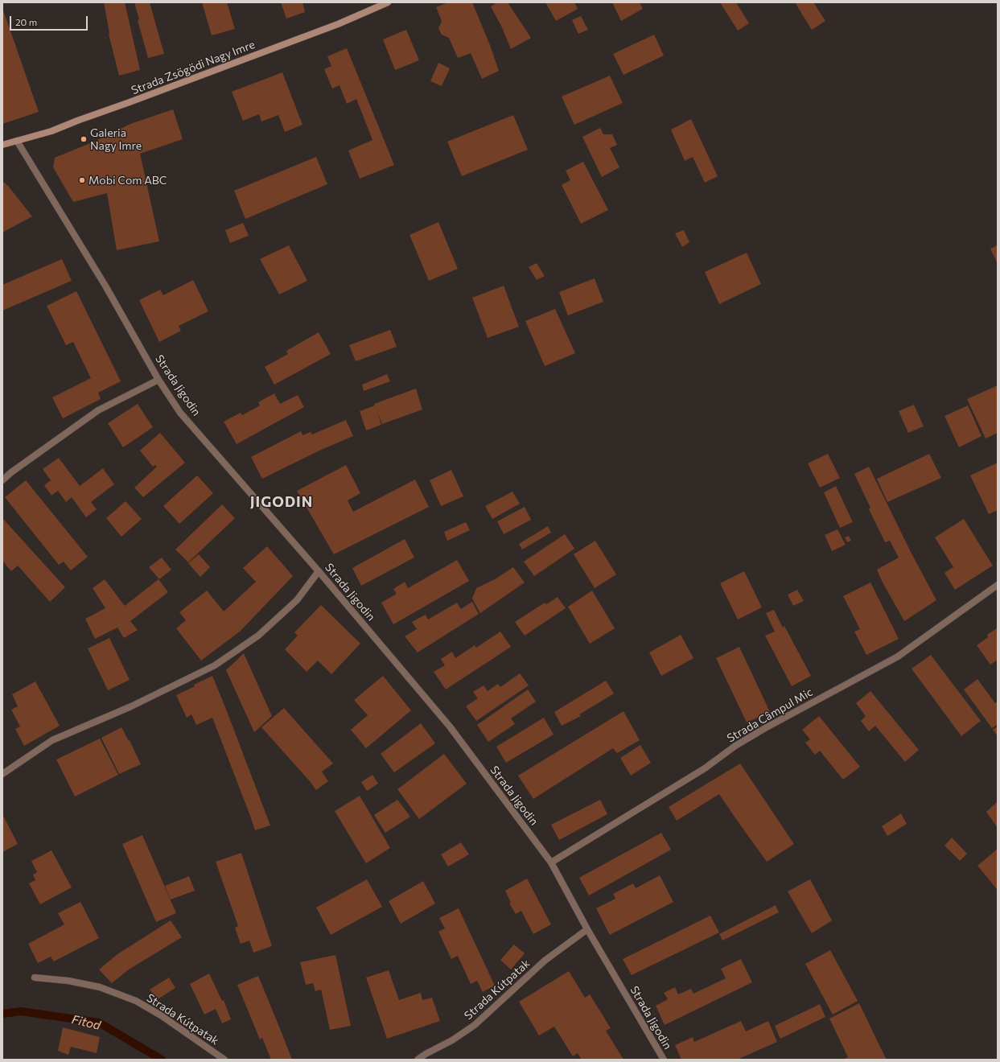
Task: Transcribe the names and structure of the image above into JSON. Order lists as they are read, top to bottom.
{
  "streets": {
    "main road": ["Strada Zsögödi Nagy Imre"],
    "street": ["Strada Jigodin", "Strada Câmpul Mic", "Strada Kútpatak"]
  },
  "crossings": [
    ["Strada Zsögödi Nagy Imre", "Strada Jigodin"],
    ["Strada Jigodin", "Strada Câmpul Mic"],
    ["Strada Jigodin", "Strada Kútpatak"]
  ],
  "districts": ["JIGODIN"],
  "water": ["Fitod"],
  "places": ["Galeria Nagy Imre", "Mobi Com ABC"],
  "scale_bar": "20 m"
}
